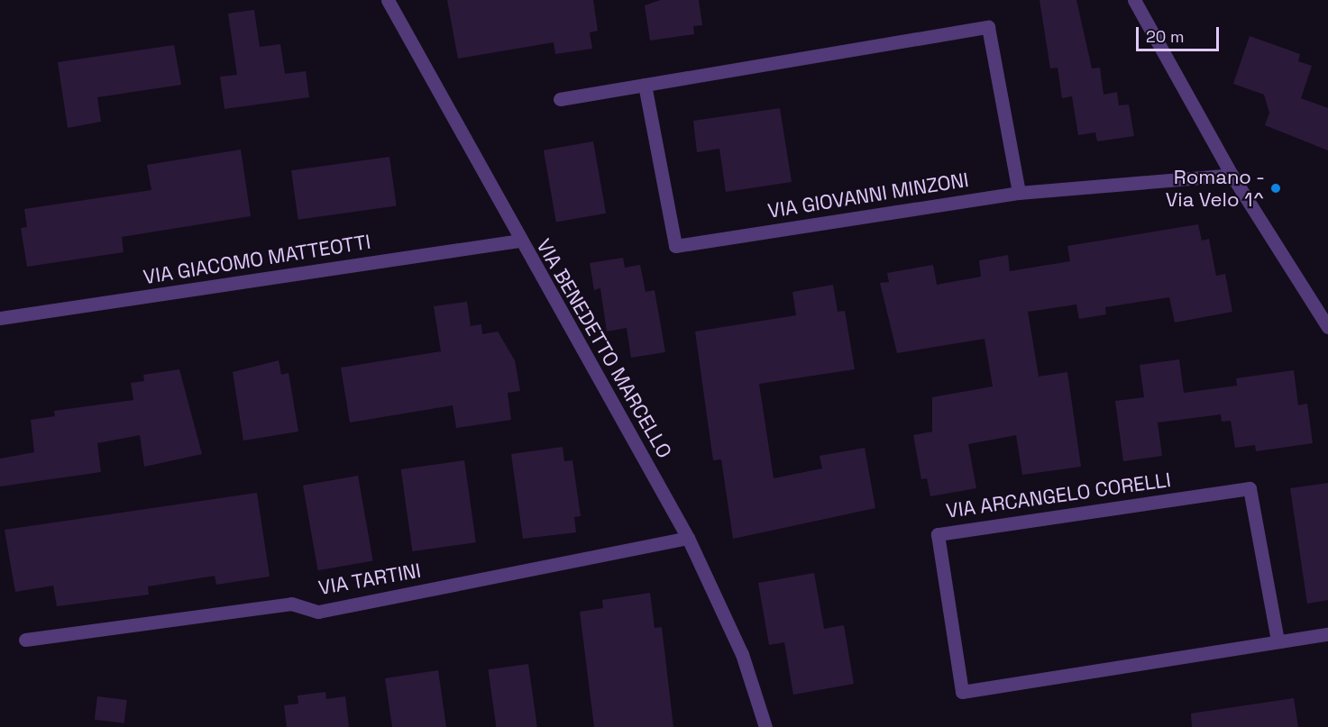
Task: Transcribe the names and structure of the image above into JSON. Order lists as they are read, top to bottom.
{
  "streets": {
    "street": [
      "VIA GIOVANNI MINZONI",
      "VIA GIACOMO MATTEOTTI",
      "VIA BENEDETTO MARCELLO",
      "VIA ARCANGELO CORELLI",
      "VIA TARTINI"
    ]
  },
  "crossings": [
    ["VIA GIACOMO MATTEOTTI", "VIA BENEDETTO MARCELLO"],
    ["VIA BENEDETTO MARCELLO", "VIA TARTINI"]
  ],
  "places": ["Romano - Via Velo 1^"],
  "scale_bar": "20 m"
}
